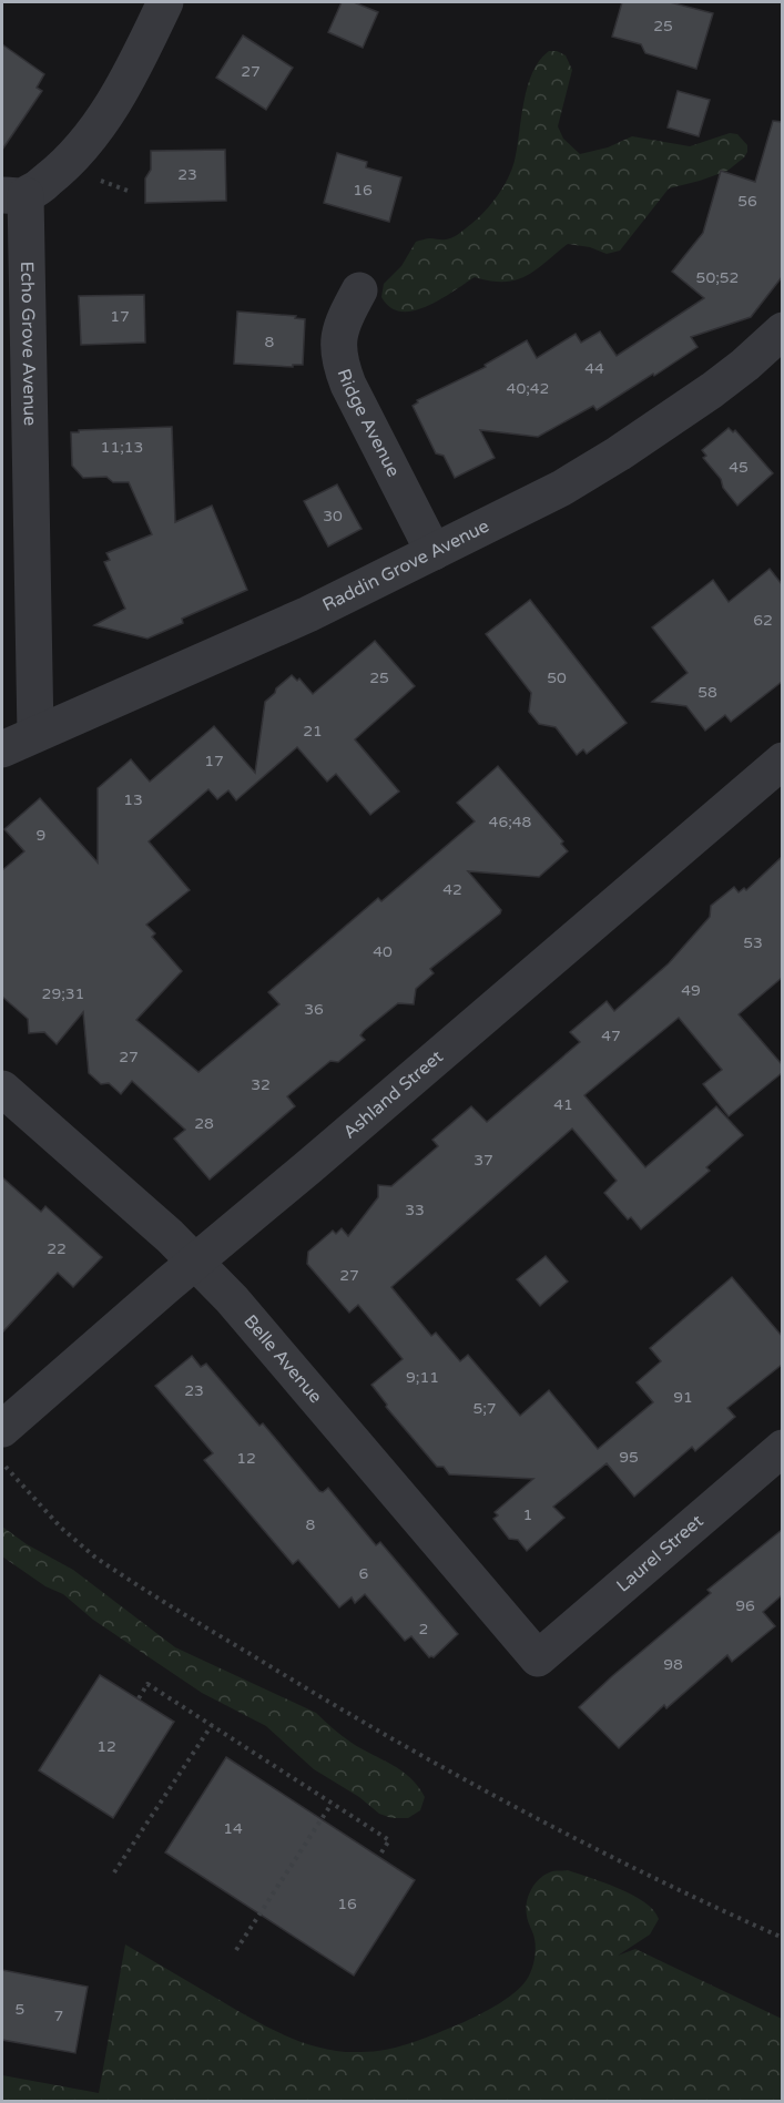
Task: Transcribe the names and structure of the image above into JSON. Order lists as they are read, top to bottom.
{
  "streets": {
    "street": [
      "Echo Grove Avenue",
      "Ridge Avenue",
      "Raddin Grove Avenue",
      "Ashland Street",
      "Belle Avenue",
      "Laurel Street"
    ]
  },
  "crossings": [
    ["Echo Grove Avenue", "Raddin Grove Avenue"],
    ["Ridge Avenue", "Raddin Grove Avenue"],
    ["Ashland Street", "Belle Avenue"],
    ["Belle Avenue", "Laurel Street"]
  ],
  "house_numbers": [
    "25",
    "27",
    "23",
    "16",
    "56",
    "50;52",
    "17",
    "8",
    "44",
    "40;42",
    "11;13",
    "45",
    "30",
    "62",
    "25",
    "50",
    "58",
    "21",
    "17",
    "13",
    "46;48",
    "9",
    "42",
    "53",
    "40",
    "49",
    "29;31",
    "36",
    "47",
    "27",
    "32",
    "41",
    "28",
    "37",
    "33",
    "22",
    "27",
    "9;11",
    "23",
    "91",
    "5;7",
    "95",
    "12",
    "1",
    "8",
    "6",
    "96",
    "2",
    "98",
    "12",
    "14",
    "16",
    "5",
    "7"
  ]
}
